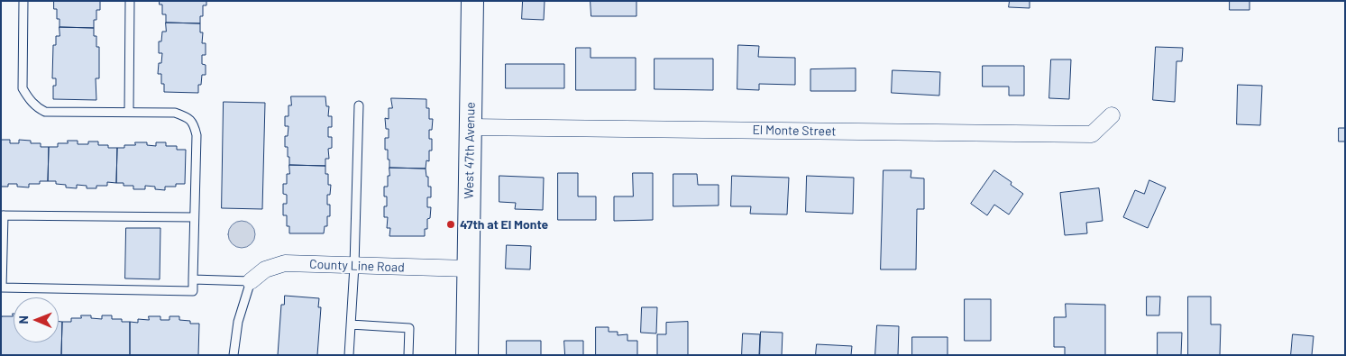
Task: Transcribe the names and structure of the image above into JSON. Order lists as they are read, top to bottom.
{
  "streets": {
    "street": ["El Monte Street", "West 47th Avenue", "County Line Road"]
  },
  "crossings": [
    ["El Monte Street", "West 47th Avenue"],
    ["West 47th Avenue", "County Line Road"]
  ],
  "places": ["47th at El Monte"],
  "north": "left"
}
